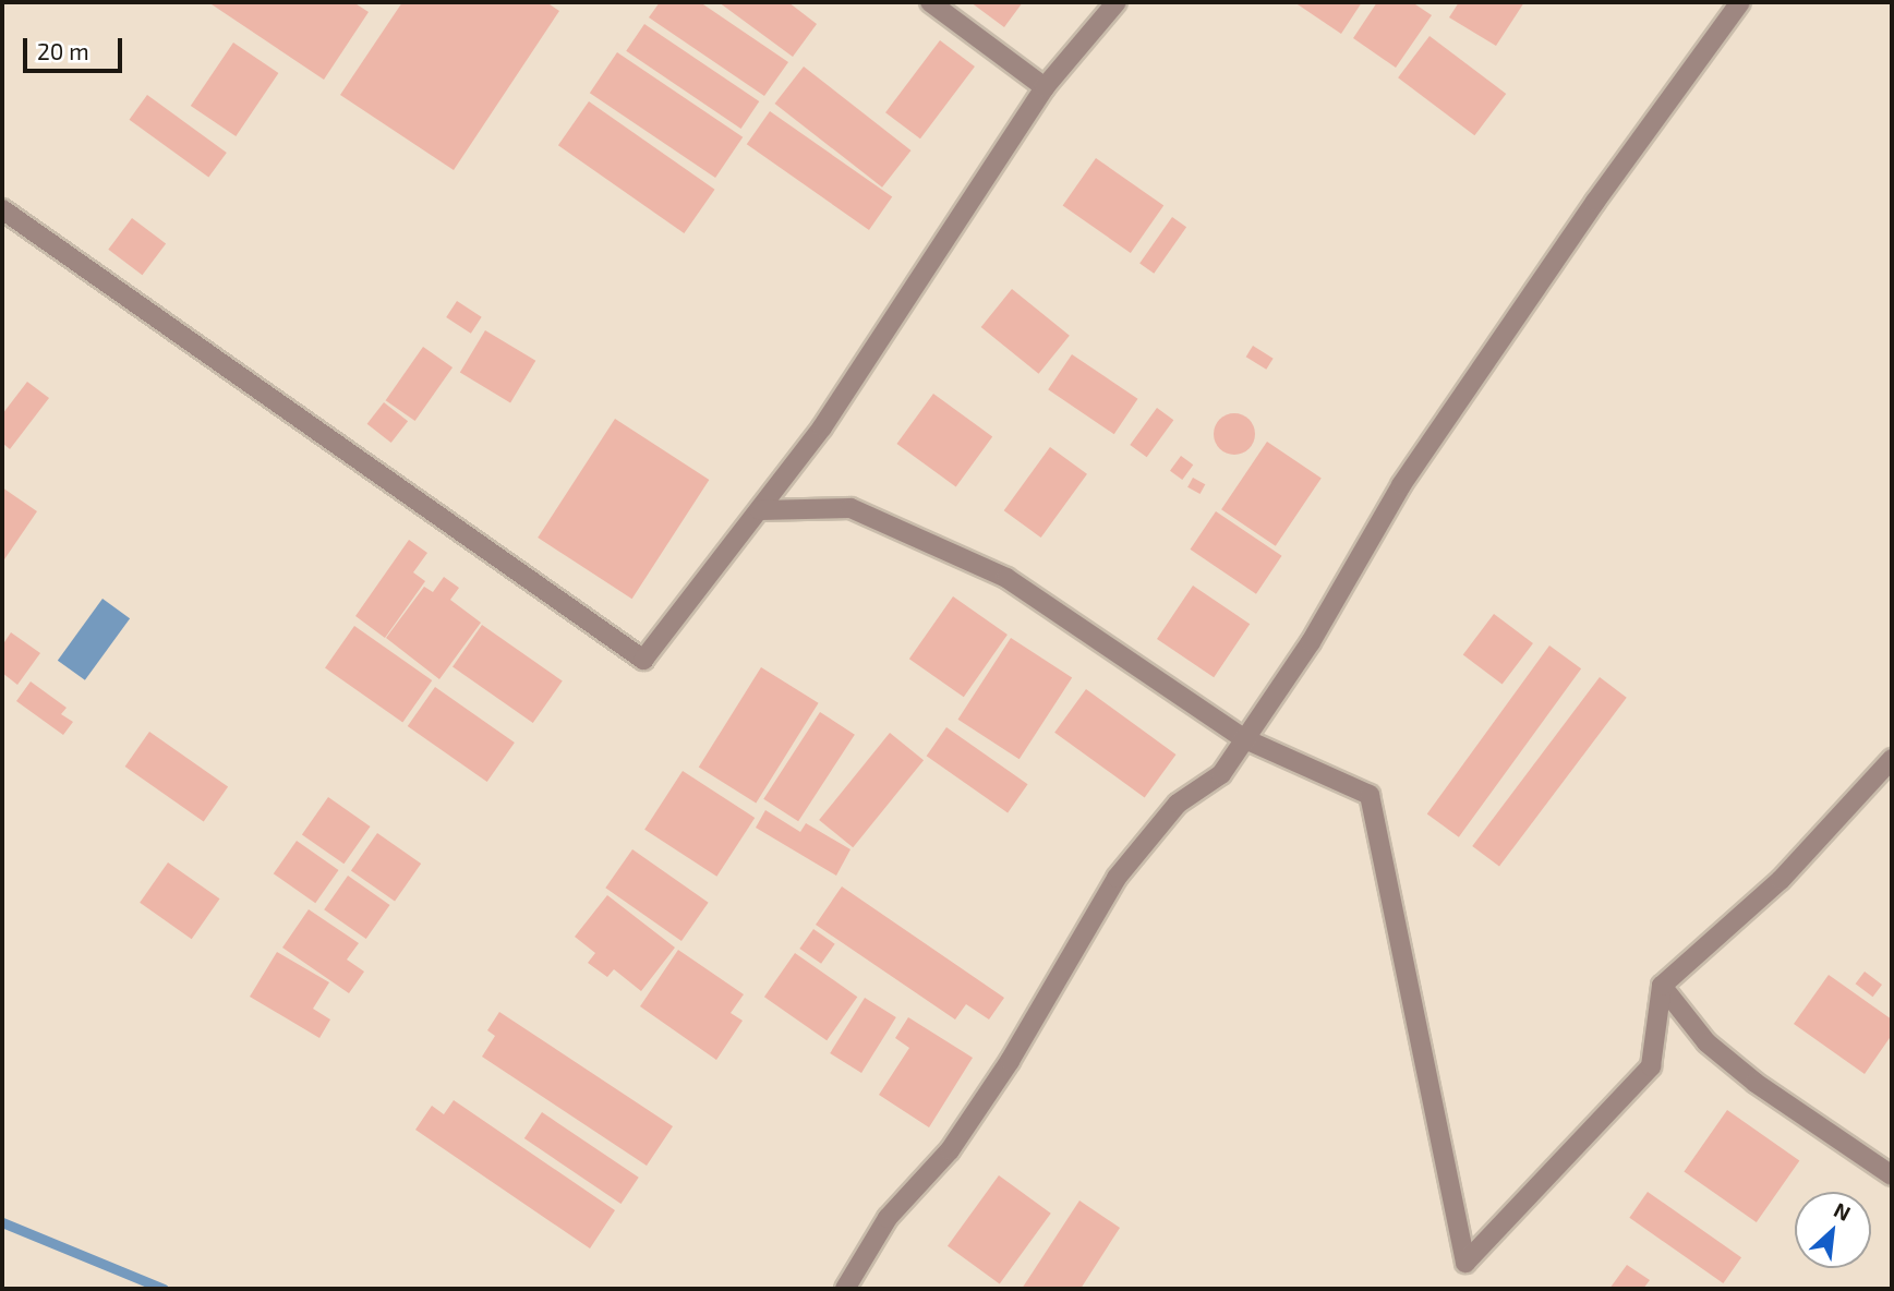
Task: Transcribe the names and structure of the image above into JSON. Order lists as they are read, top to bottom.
{
  "scale_bar": "20 m",
  "north": "top right"
}
